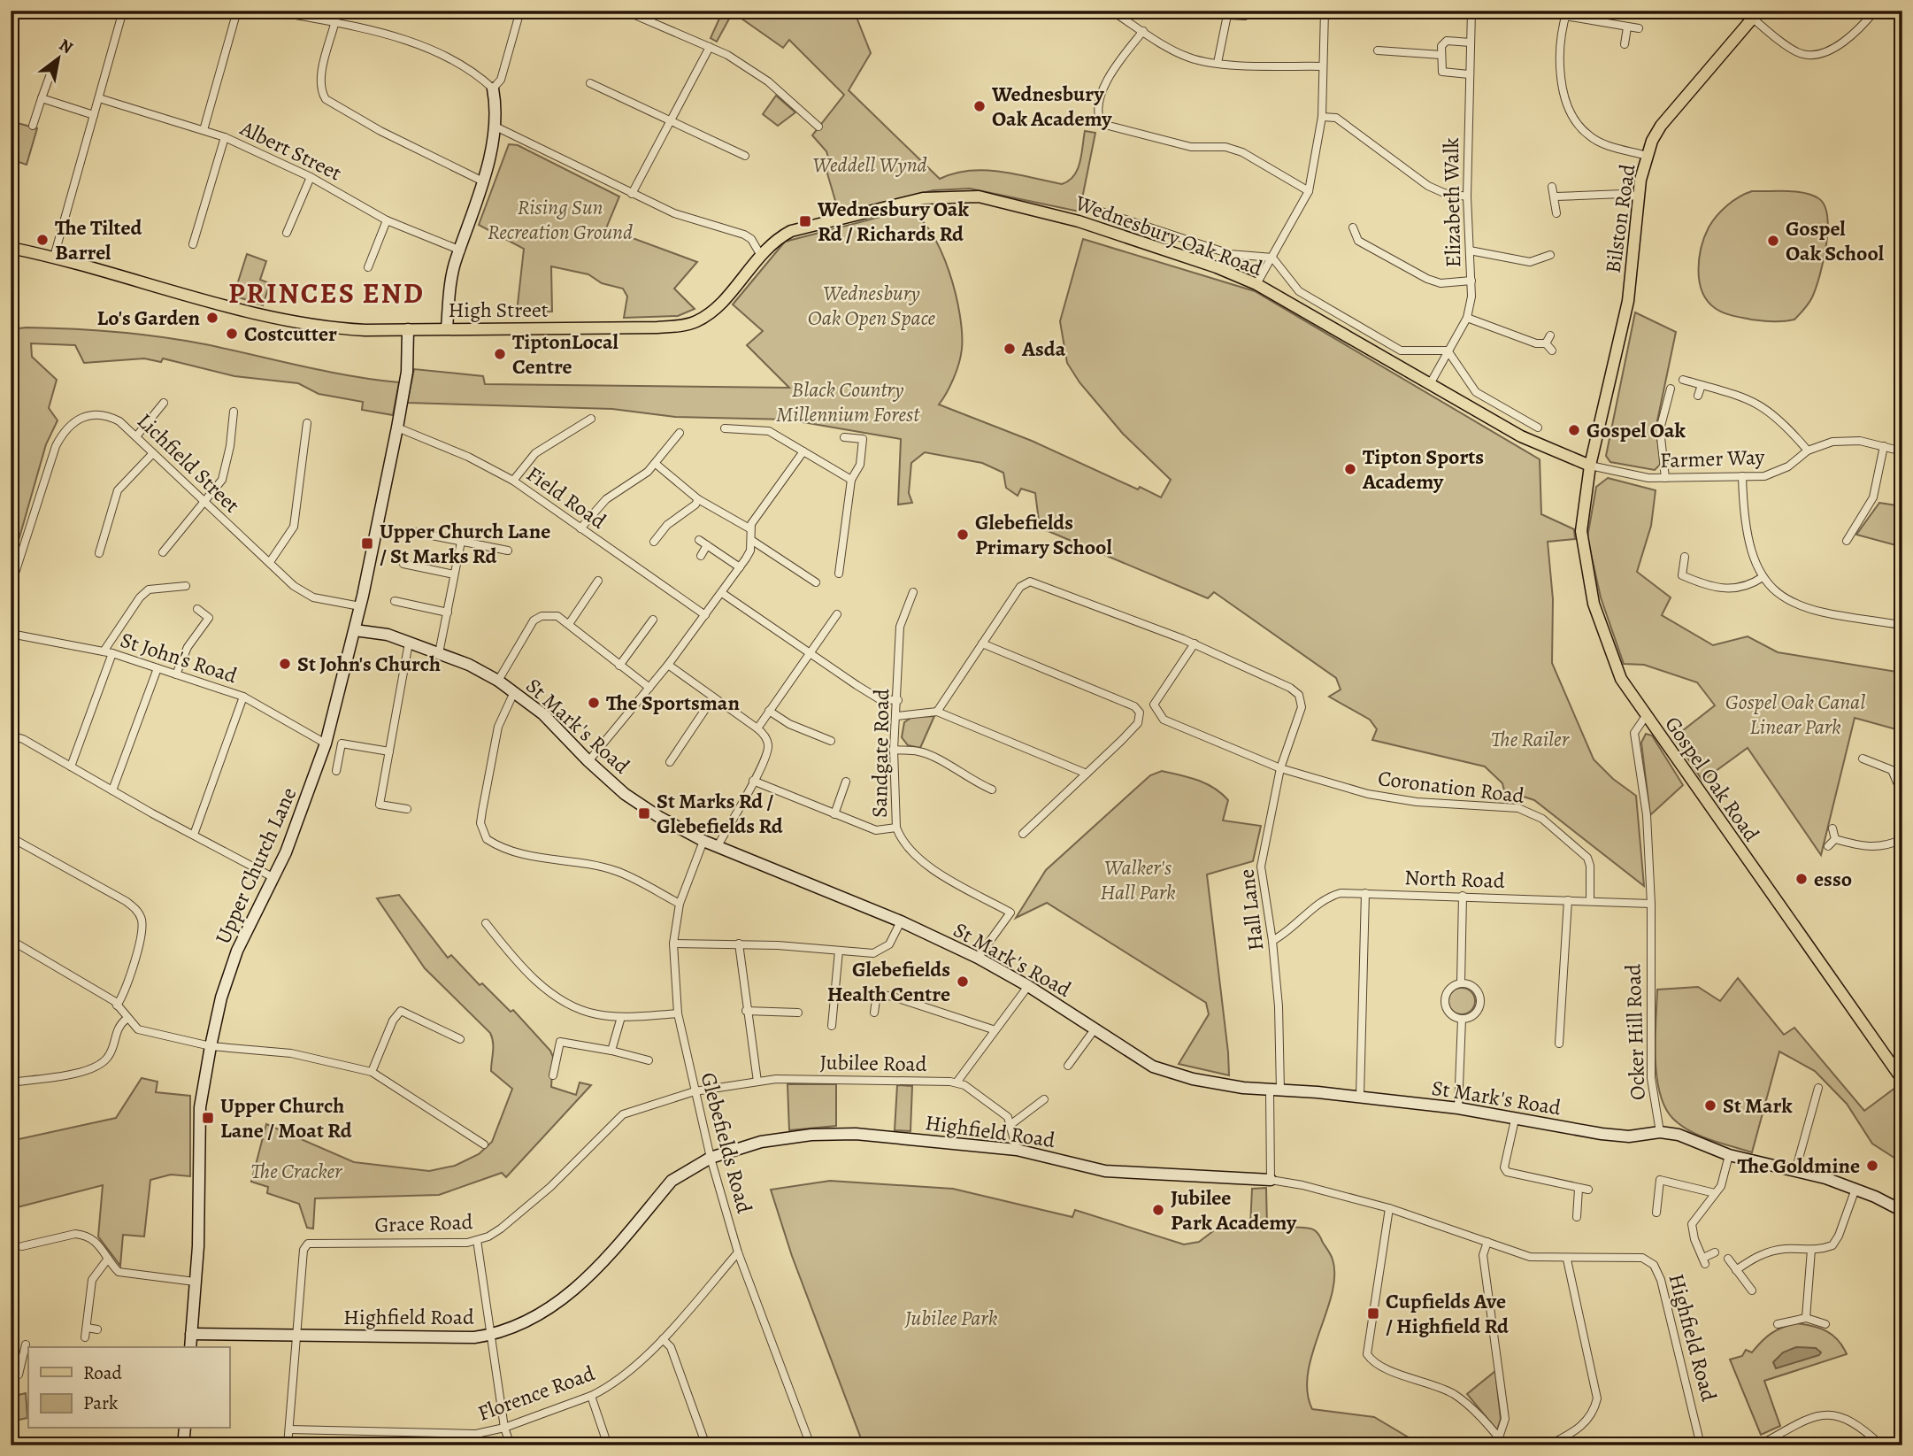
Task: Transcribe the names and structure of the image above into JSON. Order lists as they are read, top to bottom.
{
  "streets": {
    "main road": [
      "Bilston Road",
      "Wednesbury Oak Road",
      "High Street",
      "Gospel Oak Road"
    ],
    "street": [
      "Albert Street",
      "Elizabeth Walk",
      "Farmer Way",
      "Lichfield Street",
      "Field Road",
      "St John's Road",
      "St Mark's Road",
      "Sandgate Road",
      "Coronation Road",
      "Upper Church Lane",
      "North Road",
      "Hall Lane",
      "Ocker Hill Road",
      "Jubilee Road",
      "Highfield Road",
      "Glebefields Road",
      "Grace Road",
      "Florence Road"
    ]
  },
  "crossings": [
    ["Elizabeth Walk", "Wednesbury Oak Road"],
    ["Bilston Road", "Wednesbury Oak Road"],
    ["Bilston Road", "Farmer Way"],
    ["Bilston Road", "Gospel Oak Road"],
    ["Wednesbury Oak Road", "High Street"],
    ["Wednesbury Oak Road", "Farmer Way"],
    ["Wednesbury Oak Road", "Gospel Oak Road"],
    ["High Street", "Upper Church Lane"],
    ["Farmer Way", "Gospel Oak Road"],
    ["Lichfield Street", "Upper Church Lane"],
    ["Field Road", "Upper Church Lane"],
    ["St John's Road", "Upper Church Lane"],
    ["St Mark's Road", "Sandgate Road"],
    ["St Mark's Road", "Upper Church Lane"],
    ["St Mark's Road", "Hall Lane"],
    ["St Mark's Road", "Ocker Hill Road"],
    ["St Mark's Road", "Glebefields Road"],
    ["Gospel Oak Road", "Ocker Hill Road"],
    ["Coronation Road", "North Road"],
    ["Coronation Road", "Hall Lane"],
    ["Upper Church Lane", "Highfield Road"],
    ["North Road", "Hall Lane"],
    ["North Road", "Ocker Hill Road"],
    ["Hall Lane", "Highfield Road"],
    ["Jubilee Road", "Glebefields Road"],
    ["Jubilee Road", "Grace Road"],
    ["Highfield Road", "Glebefields Road"],
    ["Highfield Road", "Grace Road"],
    ["Glebefields Road", "Grace Road"],
    ["Glebefields Road", "Florence Road"]
  ],
  "districts": ["PRINCES END"],
  "parks": [
    "Weddell Wynd",
    "Rising Sun Recreation Ground",
    "Wednesbury Oak Open Space",
    "Black Country Millennium Forest",
    "Gospel Oak Canal Linear Park",
    "The Railer",
    "Walker's Hall Park",
    "The Cracker",
    "Jubilee Park"
  ],
  "places": {
    "other": [
      "Wednesbury Oak Academy",
      "The Tilted Barrel",
      "Gospel Oak School",
      "Lo's Garden",
      "Costcutter",
      "Asda",
      "TiptonLocal Centre",
      "Gospel Oak",
      "Tipton Sports Academy",
      "Glebefields Primary School",
      "St John's Church",
      "The Sportsman",
      "esso",
      "Glebefields Health Centre",
      "St Mark",
      "The Goldmine",
      "Jubilee Park Academy"
    ],
    "transit": [
      "Wednesbury Oak Rd / Richards Rd",
      "Upper Church Lane / St Marks Rd",
      "St Marks Rd / Glebefields Rd",
      "Upper Church Lane / Moat Rd",
      "Cupfields Ave / Highfield Rd"
    ]
  },
  "legend": ["Road", "Park"],
  "north": "top right"
}
